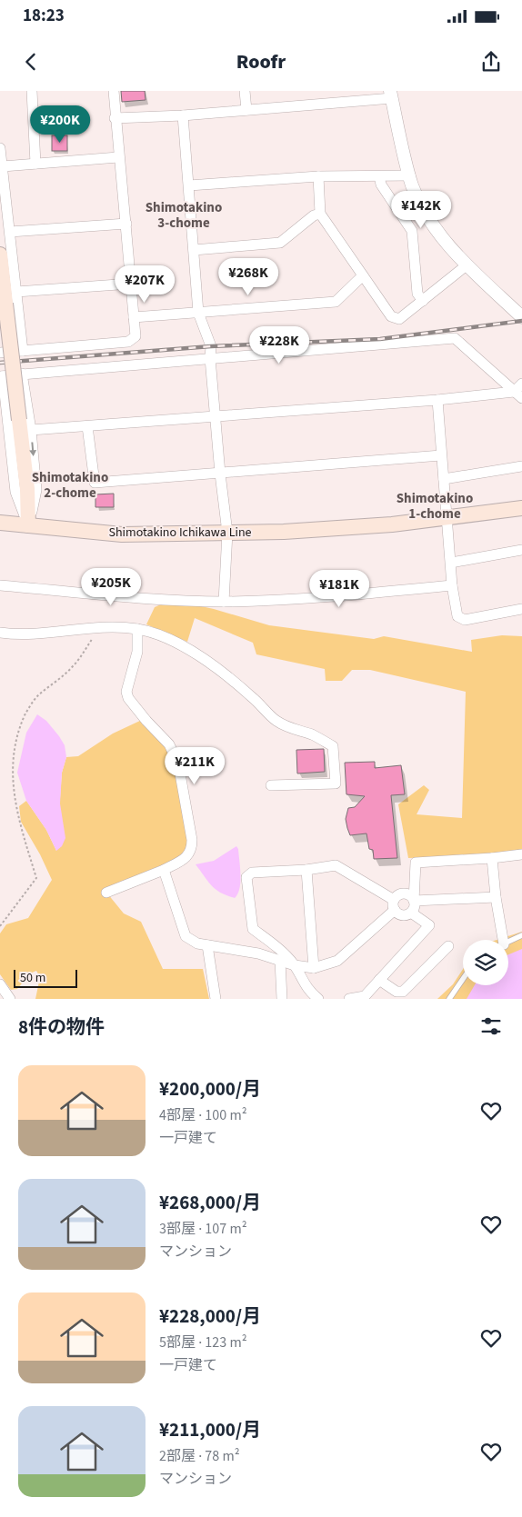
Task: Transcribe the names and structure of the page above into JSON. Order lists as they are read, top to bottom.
{
  "streets": {
    "main road": ["Shimotakino Ichikawa Line"]
  },
  "districts": ["Shimotakino 3-chome", "Shimotakino 2-chome", "Shimotakino 1-chome"],
  "scale_bar": "50 m",
  "page": {
    "status": "18:23",
    "header": "Roofr",
    "price": [
      "¥200K",
      "¥142K",
      "¥268K",
      "¥207K",
      "¥228K",
      "¥205K",
      "¥181K",
      "¥211K"
    ],
    "scale": "50 m",
    "heading": "8件の物件",
    "list": [
      {
        "name": "¥200,000/月",
        "note": "4部屋 · 100 m² · 一戸建て"
      },
      {
        "name": "¥268,000/月",
        "note": "3部屋 · 107 m² · マンション"
      },
      {
        "name": "¥228,000/月",
        "note": "5部屋 · 123 m² · 一戸建て"
      },
      {
        "name": "¥211,000/月",
        "note": "2部屋 · 78 m² · マンション"
      }
    ]
  }
}
